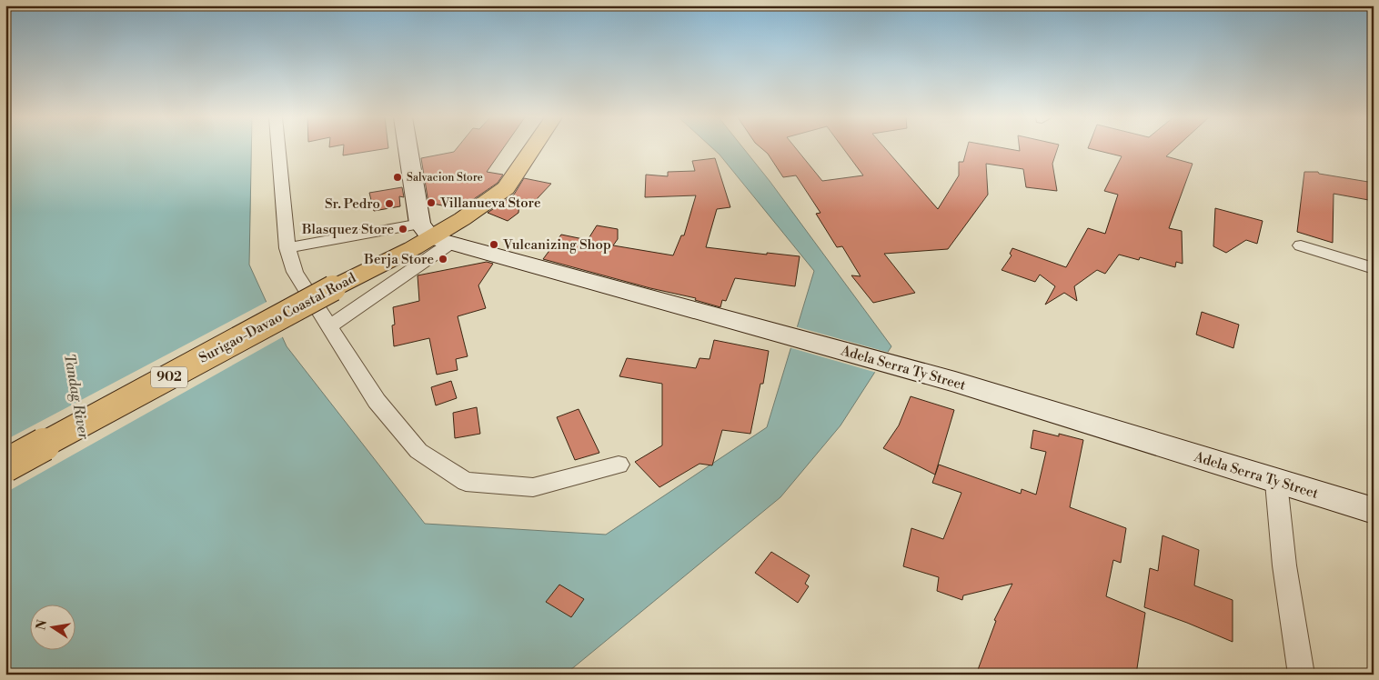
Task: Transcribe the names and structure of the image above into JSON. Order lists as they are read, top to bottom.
{
  "streets": {
    "highway": ["Surigao-Davao Coastal Road", "902"],
    "main road": ["Adela Serra Ty Street"]
  },
  "crossings": [
    ["Surigao-Davao Coastal Road", "Adela Serra Ty Street"]
  ],
  "water": ["Tandag River"],
  "places": [
    "Salvacion Store",
    "Villanueva Store",
    "Sr. Pedro",
    "Blasquez Store",
    "Vulcanizing Shop",
    "Berja Store"
  ],
  "north": "left"
}
